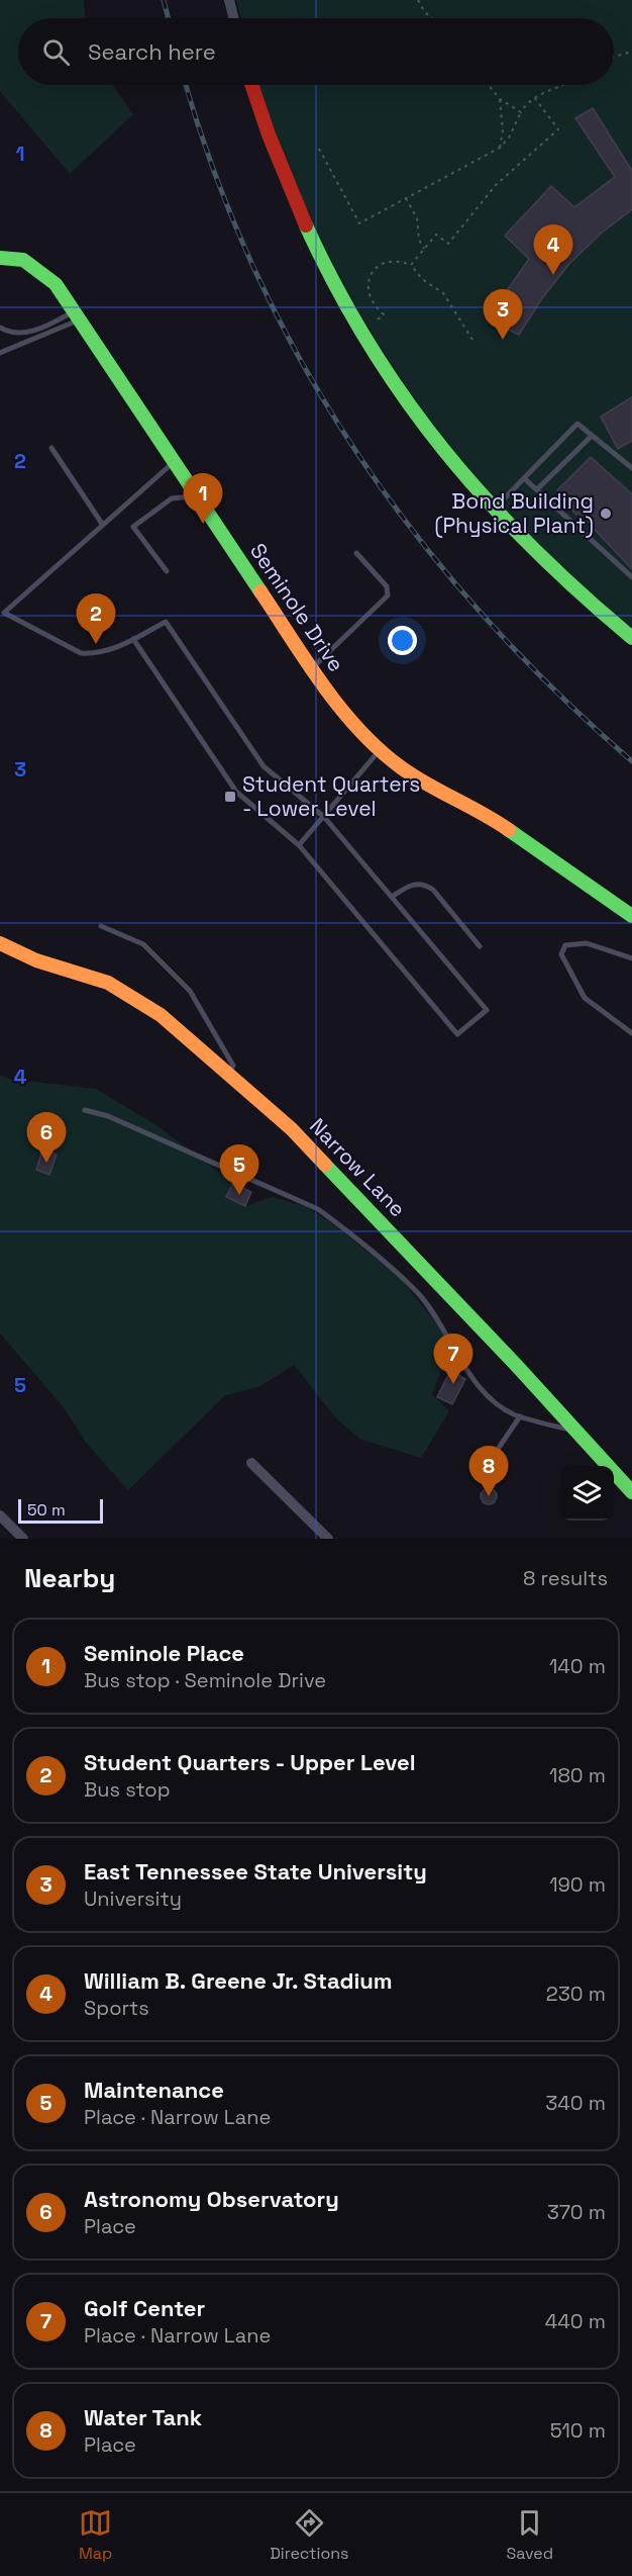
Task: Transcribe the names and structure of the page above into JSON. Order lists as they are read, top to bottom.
{
  "streets": {
    "street": ["Seminole Drive", "Narrow Lane"]
  },
  "places": {
    "other": ["Bond Building (Physical Plant)"],
    "transit": ["Student Quarters - Lower Level"]
  },
  "scale_bar": "50 m",
  "page": {
    "search": "Search here",
    "pins": [
      "4",
      "3",
      "1",
      "2",
      "6",
      "5",
      "7",
      "8"
    ],
    "scale": "50 m",
    "heading": ["Nearby", "8 results"],
    "list": [
      {
        "mark": "1",
        "name": "Seminole Place",
        "note": "Bus stop · Seminole Drive",
        "value": "140 m"
      },
      {
        "mark": "2",
        "name": "Student Quarters - Upper Level",
        "note": "Bus stop",
        "value": "180 m"
      },
      {
        "mark": "3",
        "name": "East Tennessee State University",
        "note": "University",
        "value": "190 m"
      },
      {
        "mark": "4",
        "name": "William B. Greene Jr. Stadium",
        "note": "Sports",
        "value": "230 m"
      },
      {
        "mark": "5",
        "name": "Maintenance",
        "note": "Place · Narrow Lane",
        "value": "340 m"
      },
      {
        "mark": "6",
        "name": "Astronomy Observatory",
        "note": "Place",
        "value": "370 m"
      },
      {
        "mark": "7",
        "name": "Golf Center",
        "note": "Place · Narrow Lane",
        "value": "440 m"
      },
      {
        "mark": "8",
        "name": "Water Tank",
        "note": "Place",
        "value": "510 m"
      }
    ],
    "nav": ["Map", "Directions", "Saved"]
  },
  "grid": {
    "rows": [
      "1",
      "2",
      "3",
      "4",
      "5"
    ]
  }
}
